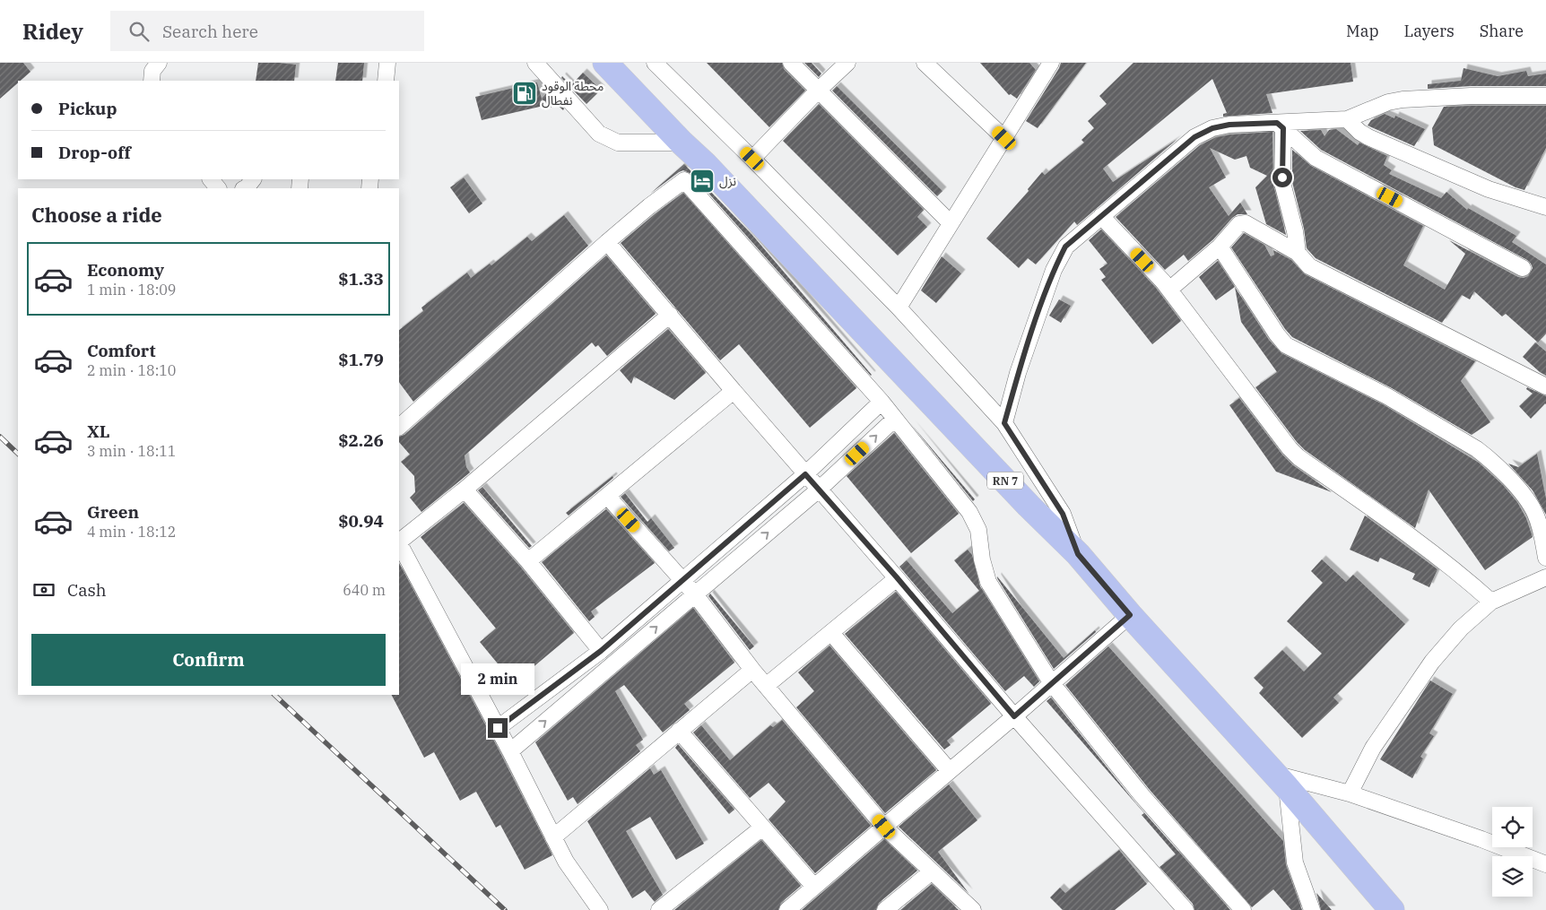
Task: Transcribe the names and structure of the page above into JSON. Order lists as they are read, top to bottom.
{
  "streets": {
    "main road": ["RN 7"]
  },
  "places": {
    "fuel station": ["محطة الوقود نفطال"],
    "hotel": ["نزل"]
  },
  "page": {
    "header": "Ridey",
    "search": "Search here",
    "nav": ["Map", "Layers", "Share"],
    "banner": ["Pickup", "Drop-off"],
    "heading": "Choose a ride",
    "list": [
      {
        "name": "Economy",
        "note": "1 min · 18:09",
        "value": "$1.33"
      },
      {
        "name": "Comfort",
        "note": "2 min · 18:10",
        "value": "$1.79"
      },
      {
        "name": "XL",
        "note": "3 min · 18:11",
        "value": "$2.26"
      },
      {
        "name": "Green",
        "note": "4 min · 18:12",
        "value": "$0.94"
      }
    ],
    "pay": ["Cash", "640 m"],
    "buttons": "Confirm",
    "bubble": "2 min"
  }
}
